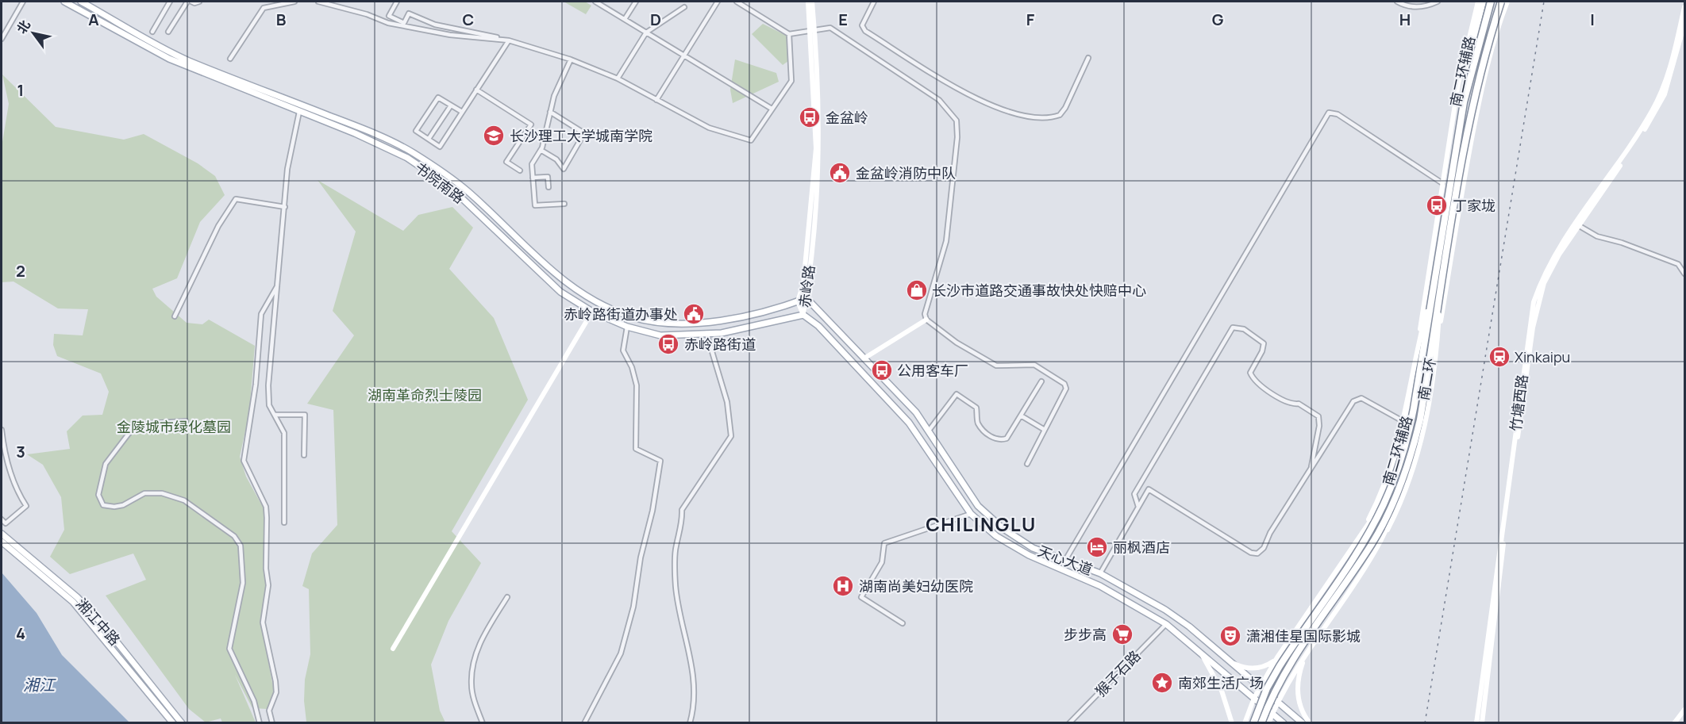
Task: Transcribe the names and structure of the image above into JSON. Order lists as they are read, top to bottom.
{
  "streets": {
    "highway": ["南二环"],
    "main road": [
      "南二环辅路",
      "书院南路",
      "赤岭路",
      "竹塘西路",
      "天心大道",
      "湘江中路"
    ],
    "street": ["猴子石路"]
  },
  "crossings": [
    ["南二环辅路", "天心大道"],
    ["书院南路", "赤岭路"],
    ["书院南路", "天心大道"],
    ["赤岭路", "天心大道"],
    ["天心大道", "猴子石路"]
  ],
  "districts": ["CHILINGLU"],
  "water": ["湘江"],
  "parks": ["湖南革命烈士陵园", "金陵城市绿化墓园"],
  "places": {
    "bus stop": [
      "金盆岭",
      "丁家垅",
      "赤岭路街道",
      "公用客车厂"
    ],
    "school or university": ["长沙理工大学城南学院"],
    "public building": ["金盆岭消防中队", "赤岭路街道办事处"],
    "shop": ["长沙市道路交通事故快处快赔中心"],
    "station": ["Xinkaipu"],
    "hotel": ["丽枫酒店"],
    "hospital": ["湖南尚美妇幼医院"],
    "supermarket": ["步步高"],
    "theatre": ["潇湘佳星国际影城"],
    "place": ["南郊生活广场"]
  },
  "north": "top left",
  "grid": {
    "columns": [
      "A",
      "B",
      "C",
      "D",
      "E",
      "F",
      "G",
      "H",
      "I"
    ],
    "rows": [
      "1",
      "2",
      "3",
      "4"
    ]
  }
}
